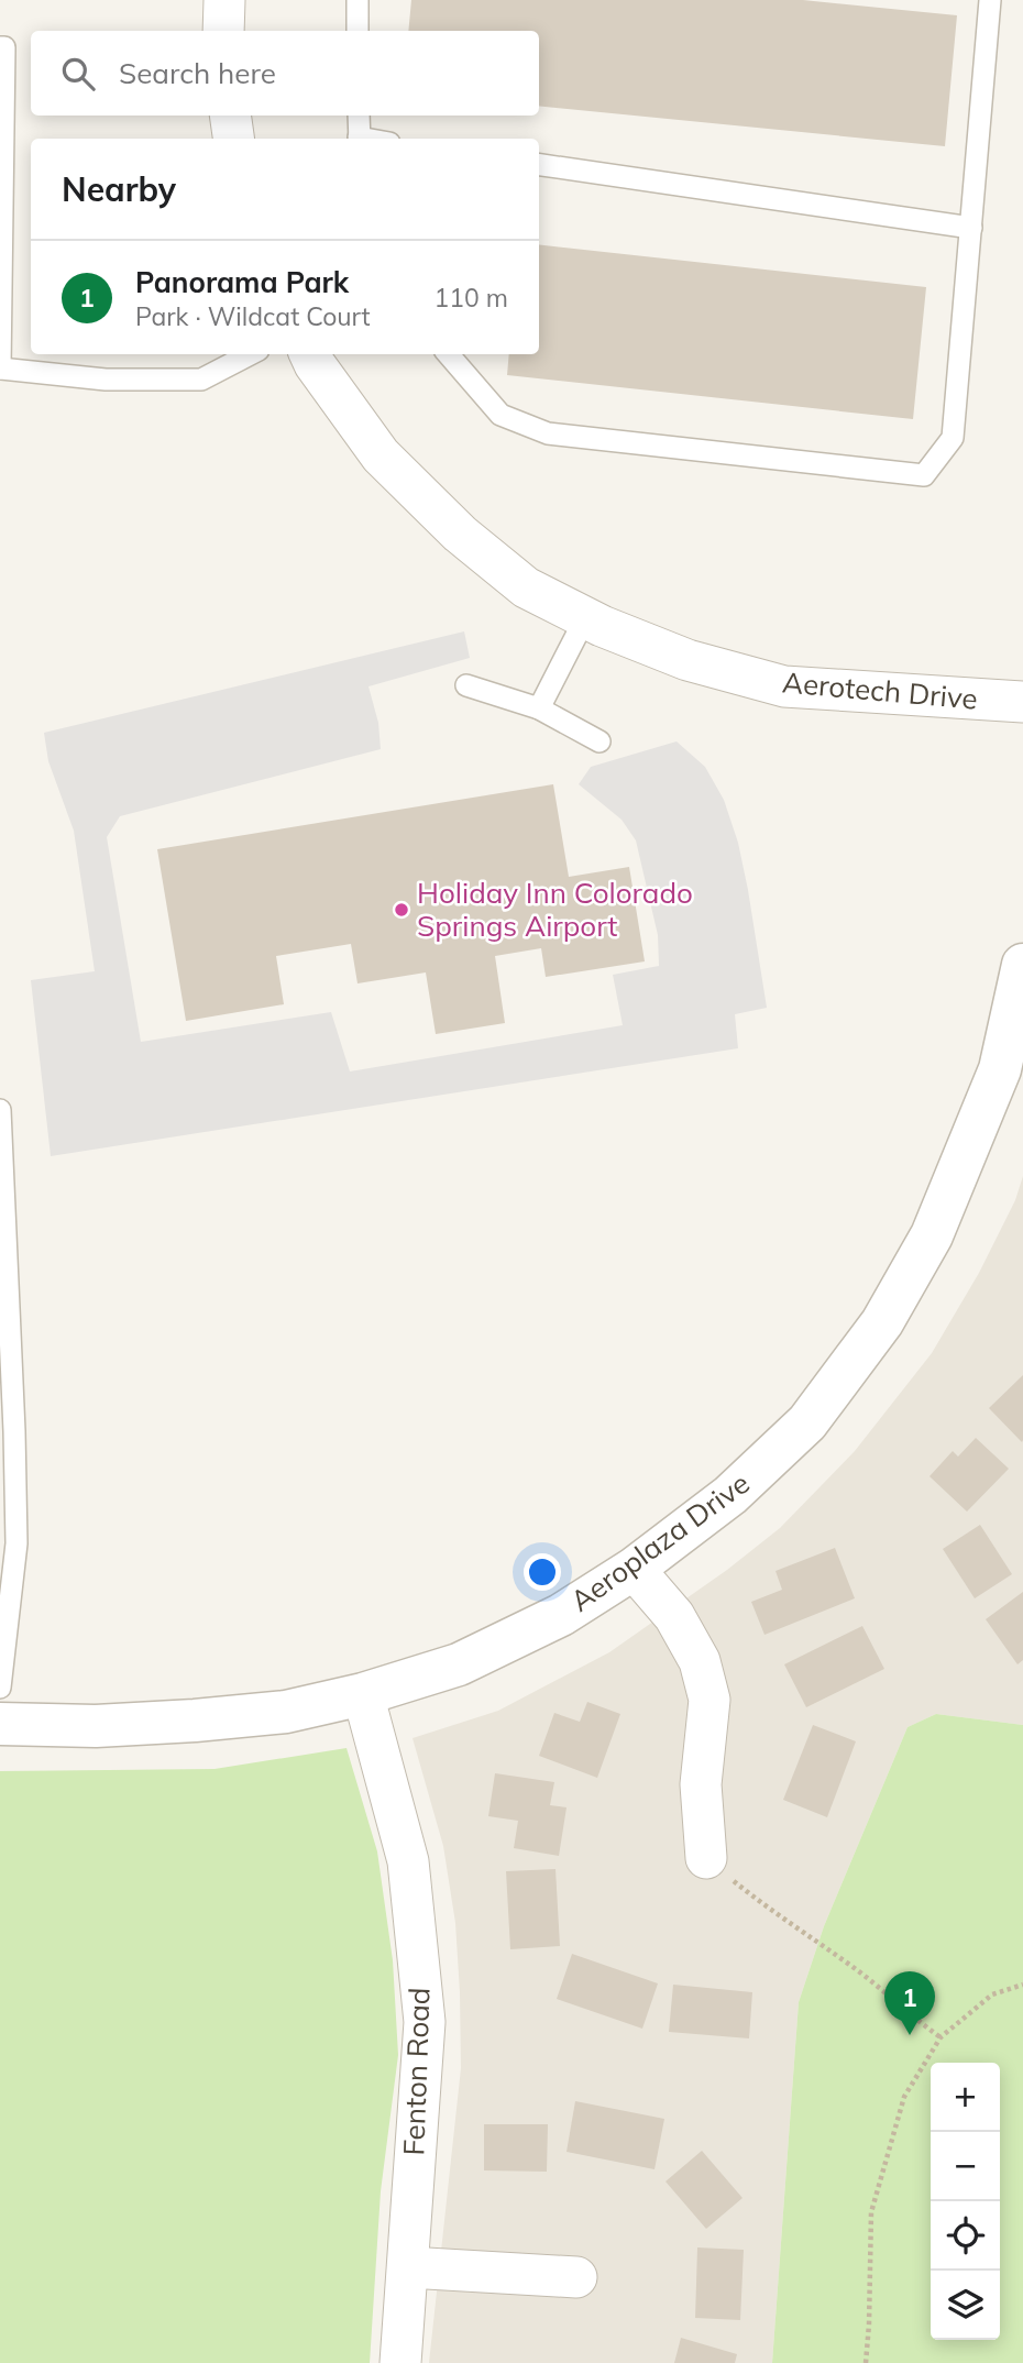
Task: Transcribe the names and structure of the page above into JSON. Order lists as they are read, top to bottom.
{
  "streets": {
    "street": ["Aerotech Drive", "Aeroplaza Drive", "Fenton Road"]
  },
  "crossings": [
    ["Aeroplaza Drive", "Fenton Road"]
  ],
  "places": ["Holiday Inn Colorado Springs Airport"],
  "page": {
    "search": "Search here",
    "heading": "Nearby",
    "list": [
      {
        "mark": "1",
        "name": "Panorama Park",
        "note": "Park · Wildcat Court",
        "value": "110 m"
      }
    ],
    "pins": "1",
    "map_buttons": ["+", "−"]
  }
}
